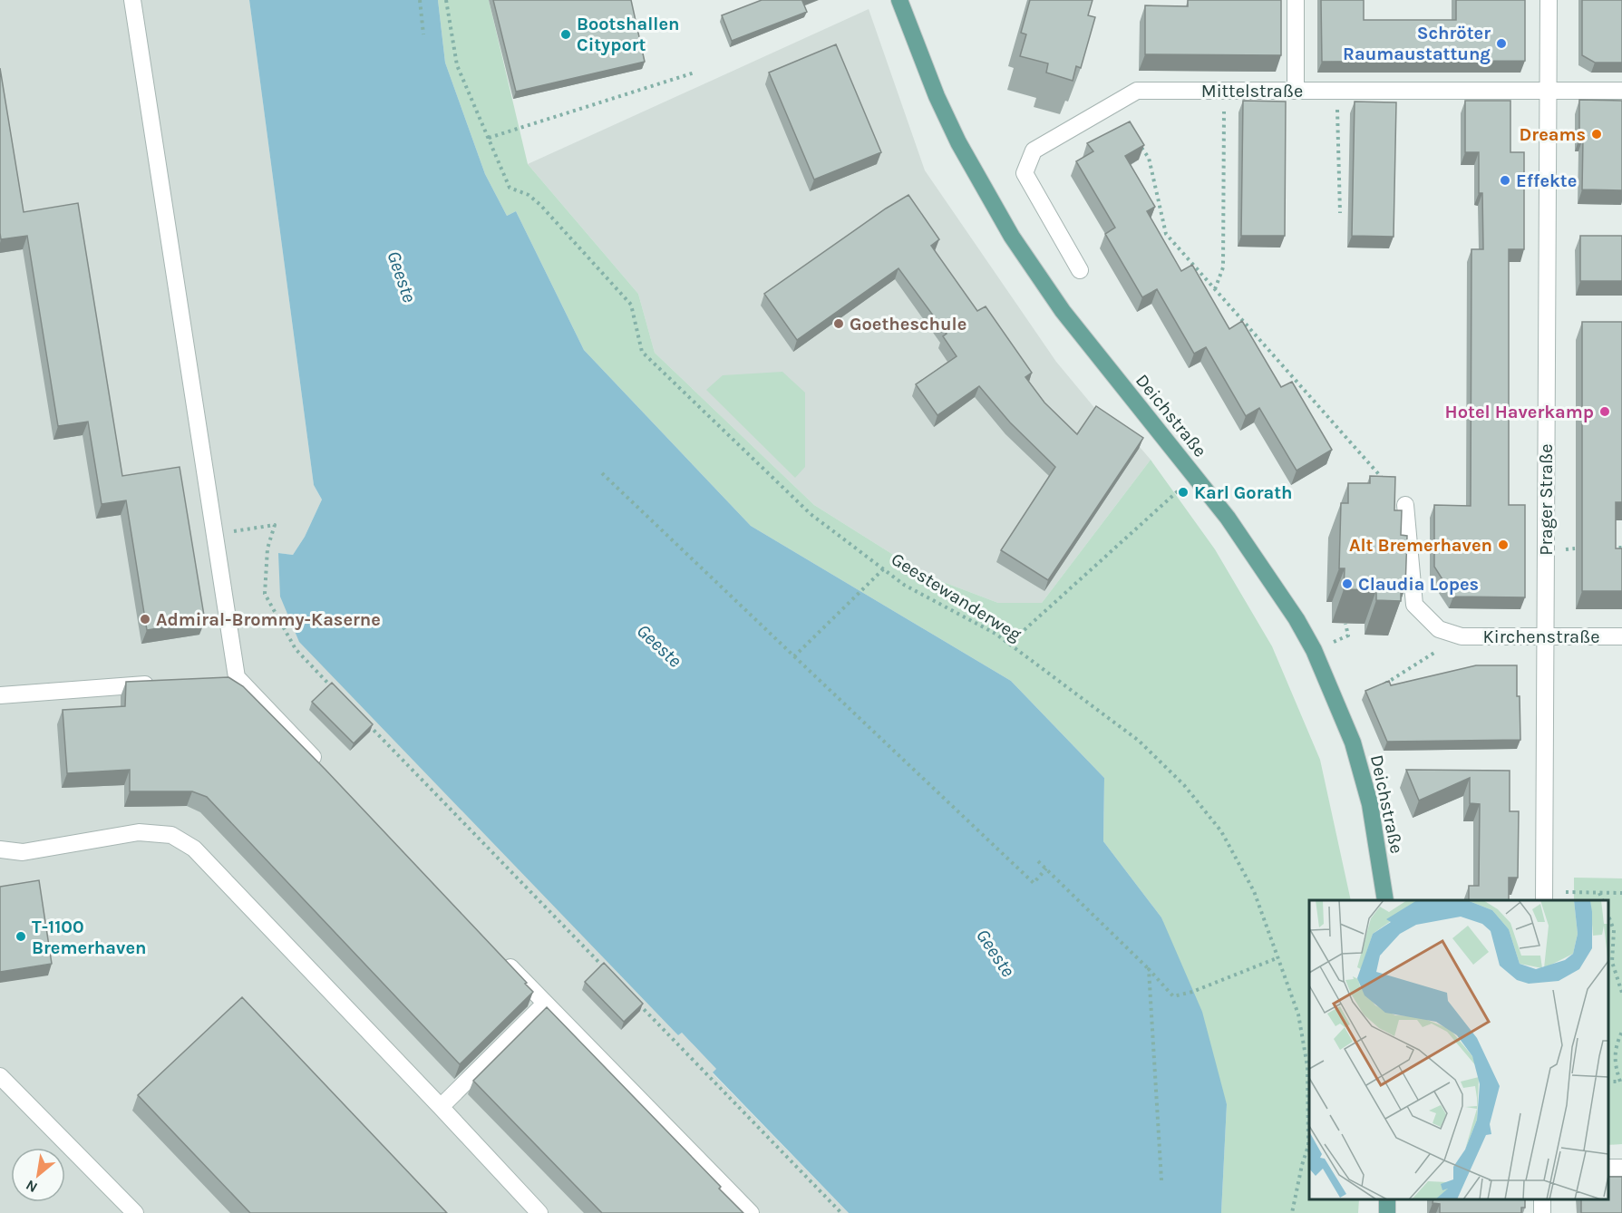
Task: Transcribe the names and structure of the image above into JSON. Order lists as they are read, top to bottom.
{
  "streets": {
    "main road": ["Deichstraße"],
    "street": ["Mittelstraße", "Prager Straße", "Kirchenstraße"],
    "path": ["Geestewanderweg"]
  },
  "crossings": [
    ["Mittelstraße", "Prager Straße"],
    ["Prager Straße", "Kirchenstraße"]
  ],
  "water": ["Geeste"],
  "places": [
    "Bootshallen Cityport",
    "Schröter Raumaustattung",
    "Dreams",
    "Effekte",
    "Goetheschule",
    "Hotel Haverkamp",
    "Karl Gorath",
    "Alt Bremerhaven",
    "Claudia Lopes",
    "Admiral-Brommy-Kaserne",
    "T-1100 Bremerhaven"
  ],
  "north": "bottom left"
}
